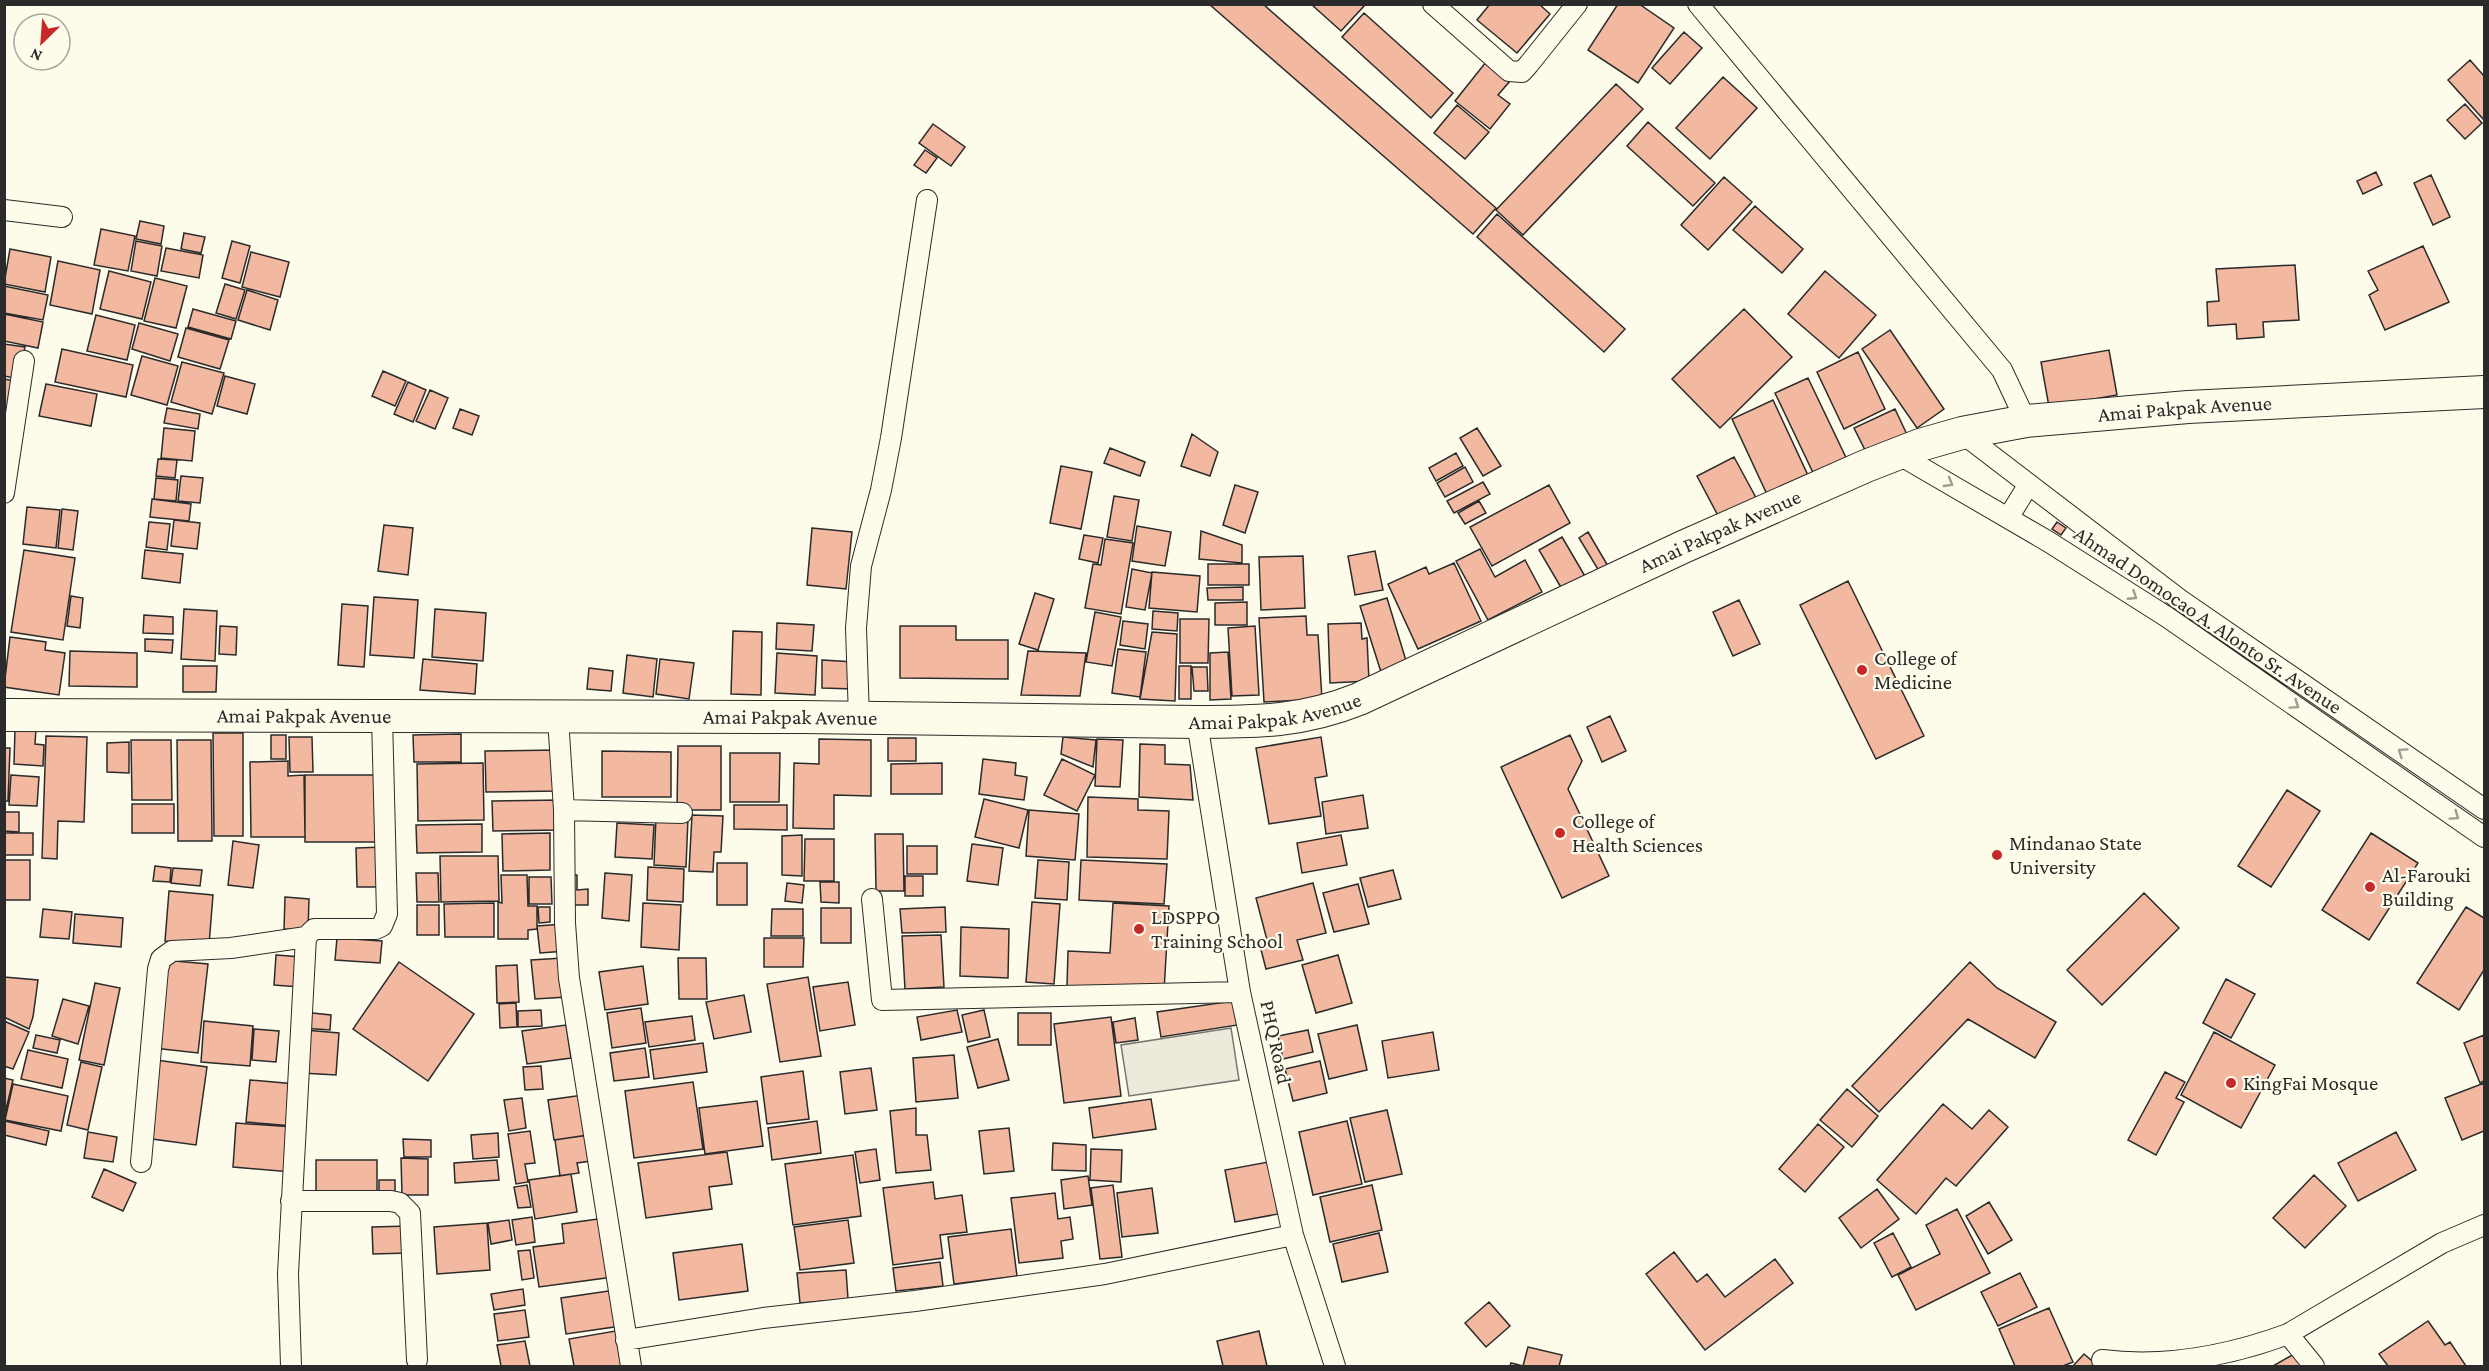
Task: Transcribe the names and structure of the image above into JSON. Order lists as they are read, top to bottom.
{
  "streets": {
    "highway": ["Amai Pakpak Avenue"],
    "street": ["Ahmad Domocao A. Alonto Sr. Avenue", "PHQ Road"]
  },
  "crossings": [
    ["Amai Pakpak Avenue", "Ahmad Domocao A. Alonto Sr. Avenue"],
    ["Amai Pakpak Avenue", "PHQ Road"]
  ],
  "places": [
    "College of Medicine",
    "College of Health Sciences",
    "Mindanao State University",
    "Al-Farouki Building",
    "LDSPPO Training School",
    "KingFai Mosque"
  ],
  "north": "bottom left"
}
